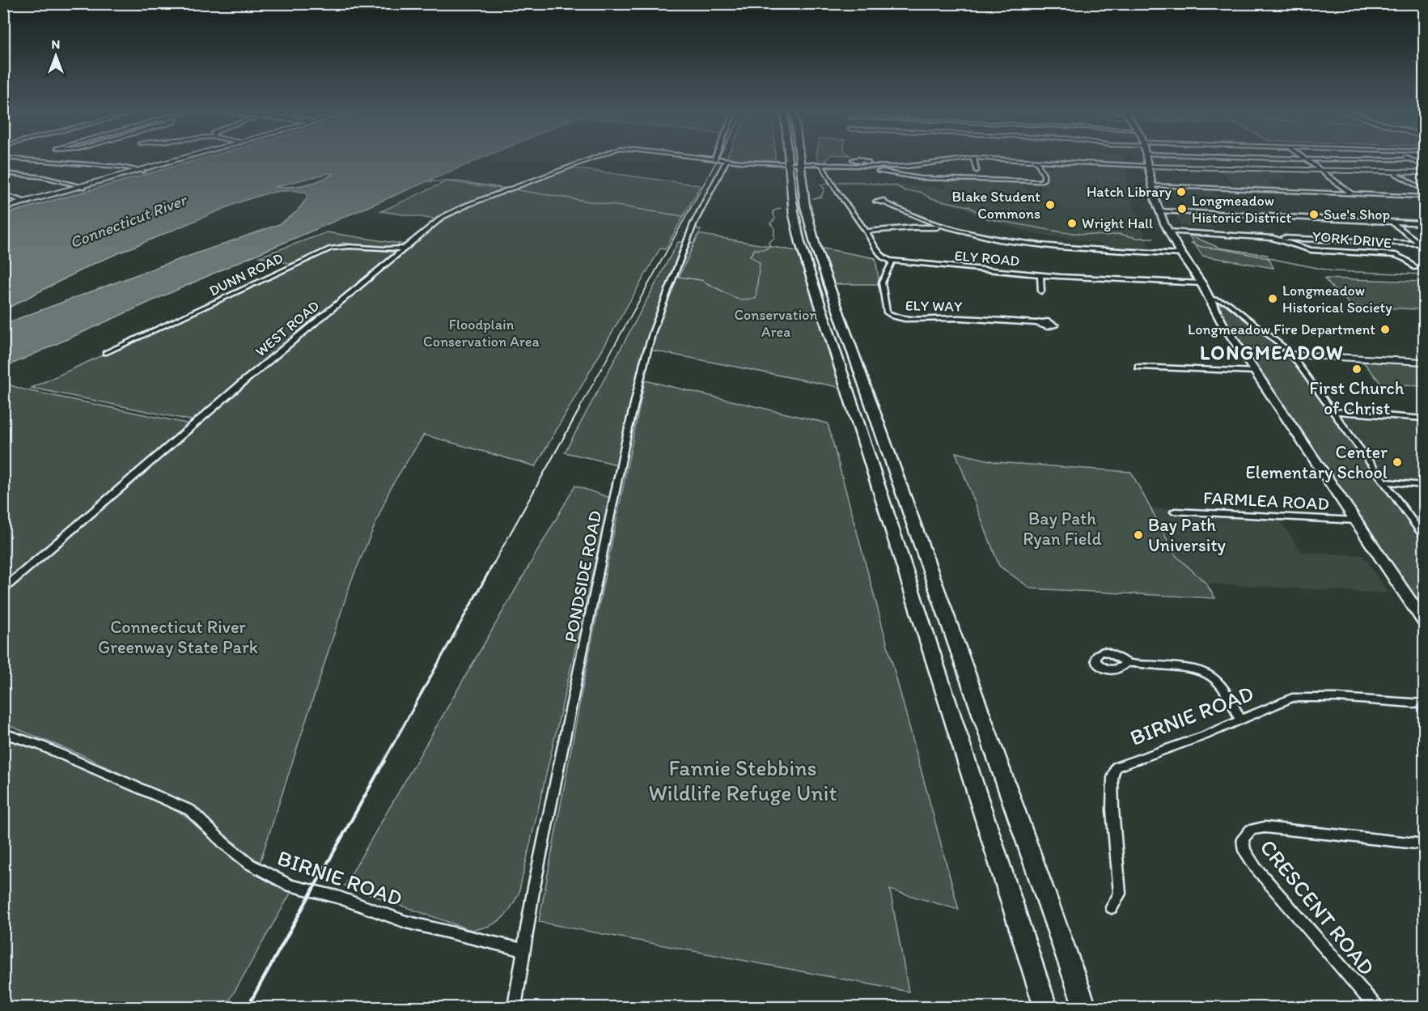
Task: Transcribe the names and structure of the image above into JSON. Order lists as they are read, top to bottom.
{
  "streets": {
    "street": [
      "YORK DRIVE",
      "ELY ROAD",
      "DUNN ROAD",
      "ELY WAY",
      "WEST ROAD",
      "FARMLEA ROAD",
      "PONDSIDE ROAD",
      "BIRNIE ROAD",
      "CRESCENT ROAD"
    ]
  },
  "crossings": [
    ["ELY ROAD", "ELY WAY"],
    ["DUNN ROAD", "WEST ROAD"],
    ["PONDSIDE ROAD", "BIRNIE ROAD"]
  ],
  "districts": ["LONGMEADOW"],
  "water": ["Connecticut River"],
  "parks": [
    "Conservation Area",
    "Floodplain Conservation Area",
    "Bay Path Ryan Field",
    "Connecticut River Greenway State Park",
    "Fannie Stebbins Wildlife Refuge Unit"
  ],
  "places": [
    "Hatch Library",
    "Blake Student Commons",
    "Longmeadow Historic District",
    "Sue's Shop",
    "Wright Hall",
    "Longmeadow Historical Society",
    "Longmeadow Fire Department",
    "First Church of Christ",
    "Center Elementary School",
    "Bay Path University"
  ],
  "north": "top"
}
